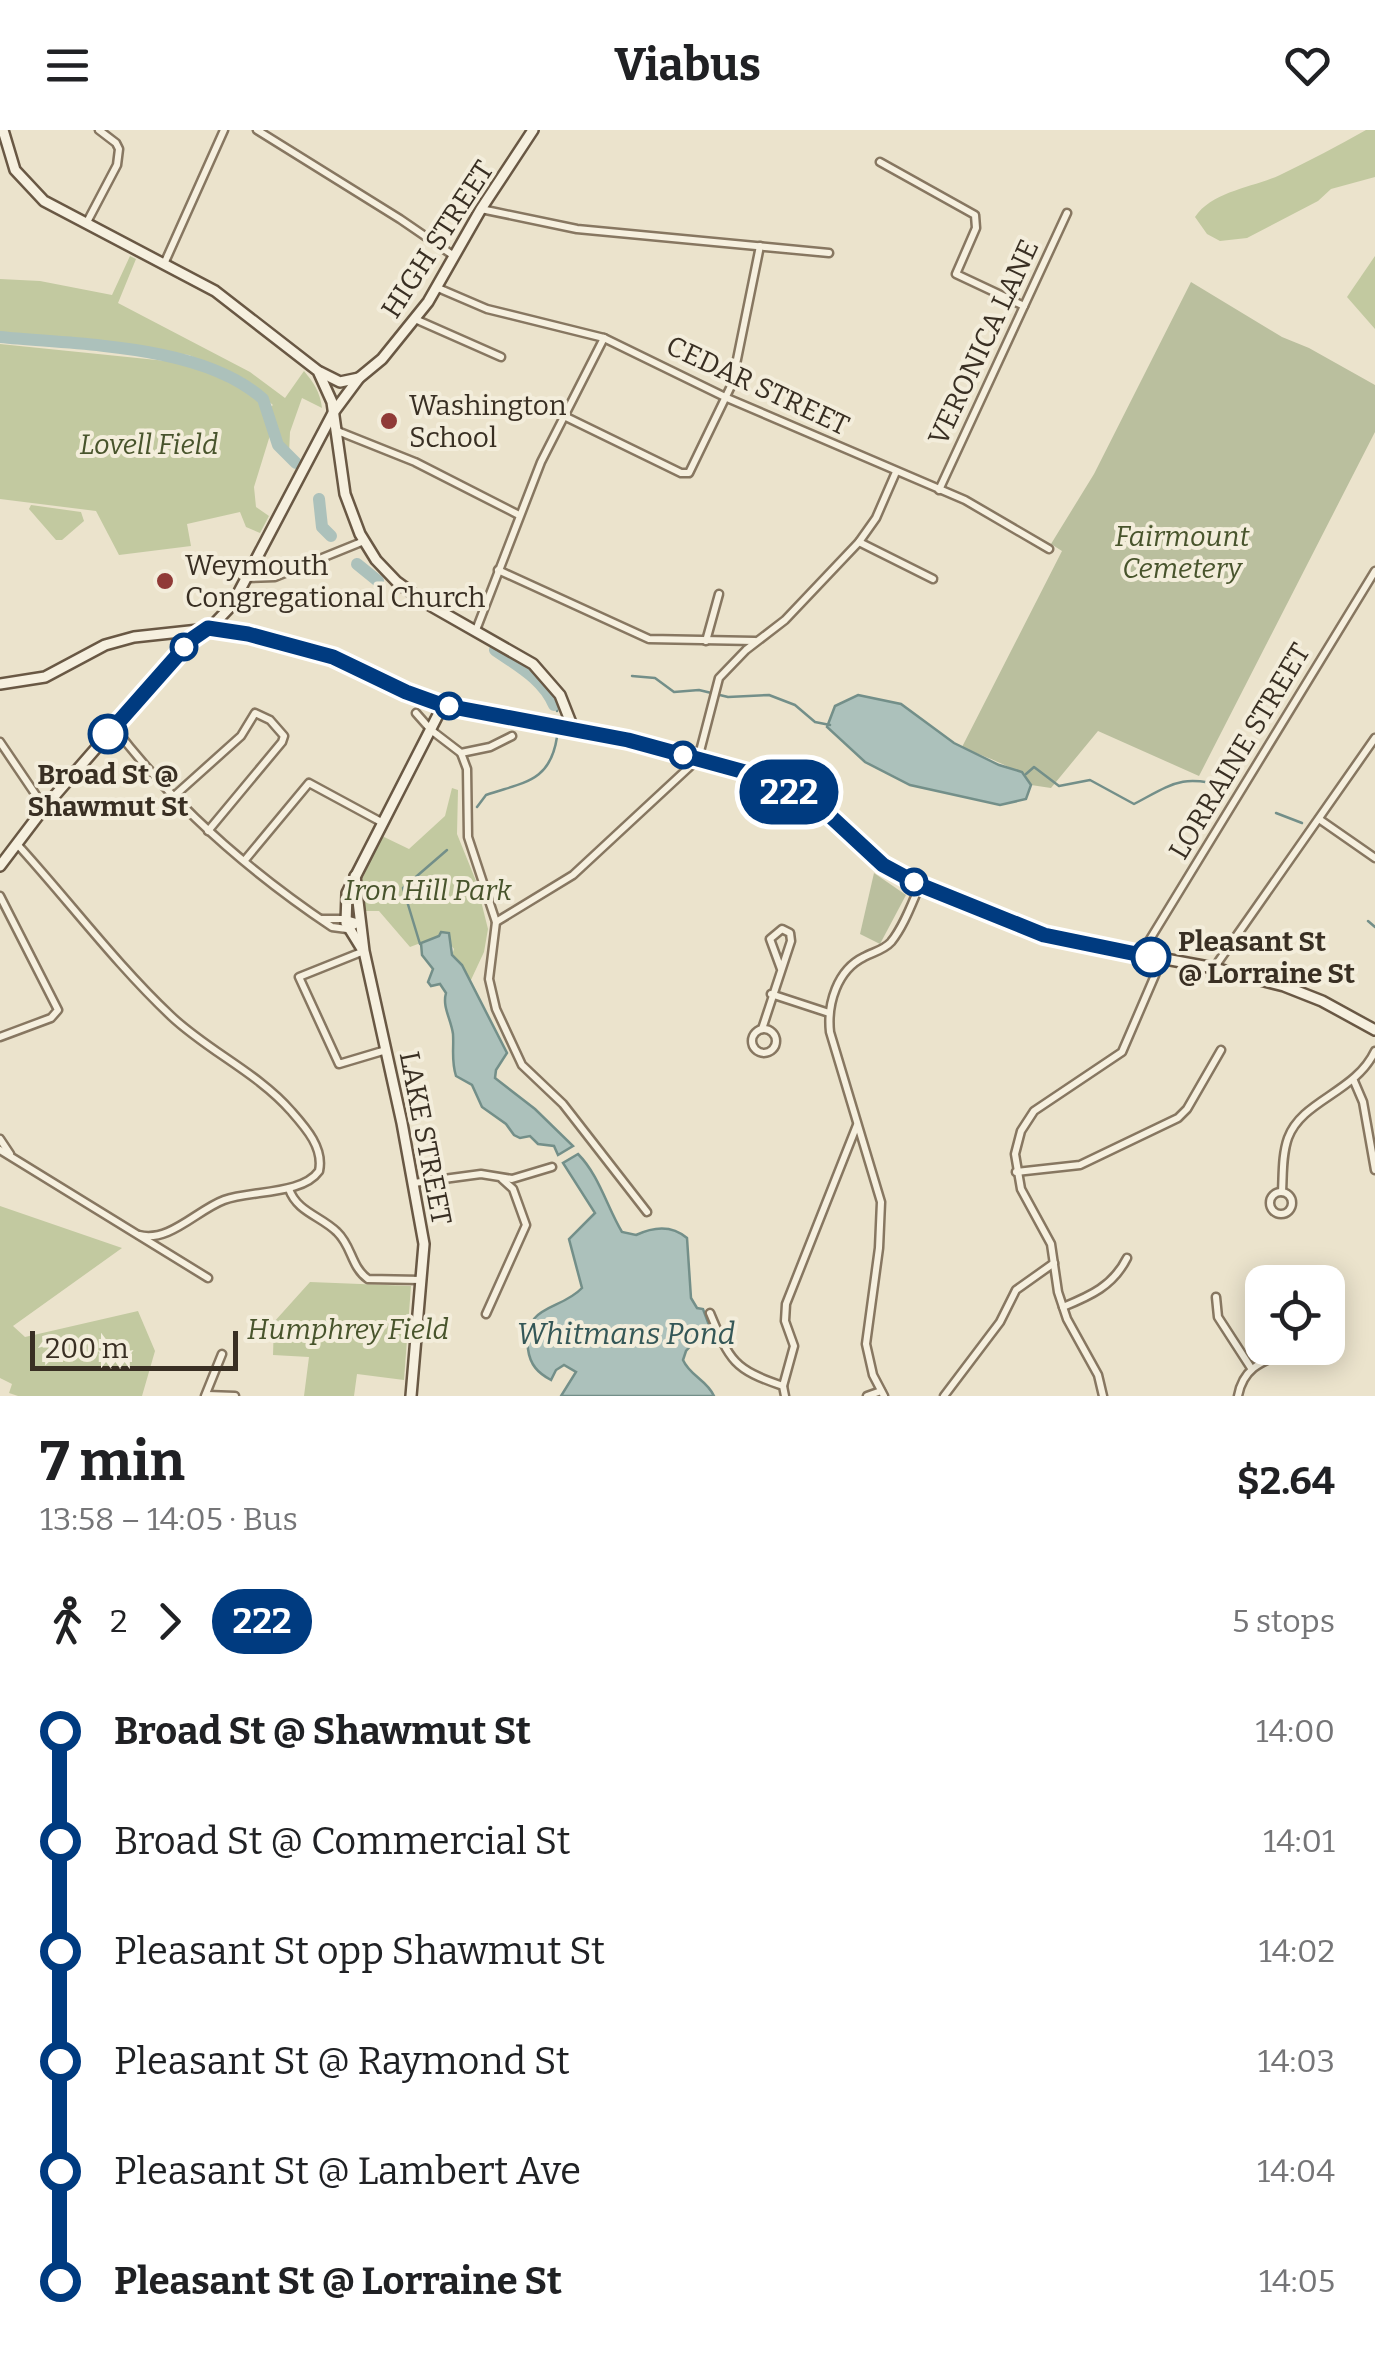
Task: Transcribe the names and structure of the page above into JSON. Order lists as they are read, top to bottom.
{
  "streets": {
    "main road": ["HIGH STREET", "LAKE STREET"],
    "street": ["VERONICA LANE", "CEDAR STREET", "LORRAINE STREET"]
  },
  "crossings": [
    ["HIGH STREET", "CEDAR STREET"],
    ["VERONICA LANE", "CEDAR STREET"]
  ],
  "water": ["Whitmans Pond"],
  "parks": [
    "Lovell Field",
    "Fairmount Cemetery",
    "Iron Hill Park",
    "Humphrey Field"
  ],
  "places": [
    "Washington School",
    "Weymouth Congregational Church",
    "Broad St @ Shawmut St",
    "Pleasant St @ Lorraine St"
  ],
  "lines": ["bus line 222"],
  "scale_bar": "200 m",
  "page": {
    "header": "Viabus",
    "on_map": "222",
    "scale": "200 m",
    "heading": ["7 min", "13:58 – 14:05 · Bus", "$2.64"],
    "legs": ["2", "222", "5 stops"],
    "list": [
      {
        "name": "Broad St @ Shawmut St",
        "value": "14:00"
      },
      {
        "name": "Broad St @ Commercial St",
        "value": "14:01"
      },
      {
        "name": "Pleasant St opp Shawmut St",
        "value": "14:02"
      },
      {
        "name": "Pleasant St @ Raymond St",
        "value": "14:03"
      },
      {
        "name": "Pleasant St @ Lambert Ave",
        "value": "14:04"
      },
      {
        "name": "Pleasant St @ Lorraine St",
        "value": "14:05"
      }
    ]
  }
}
